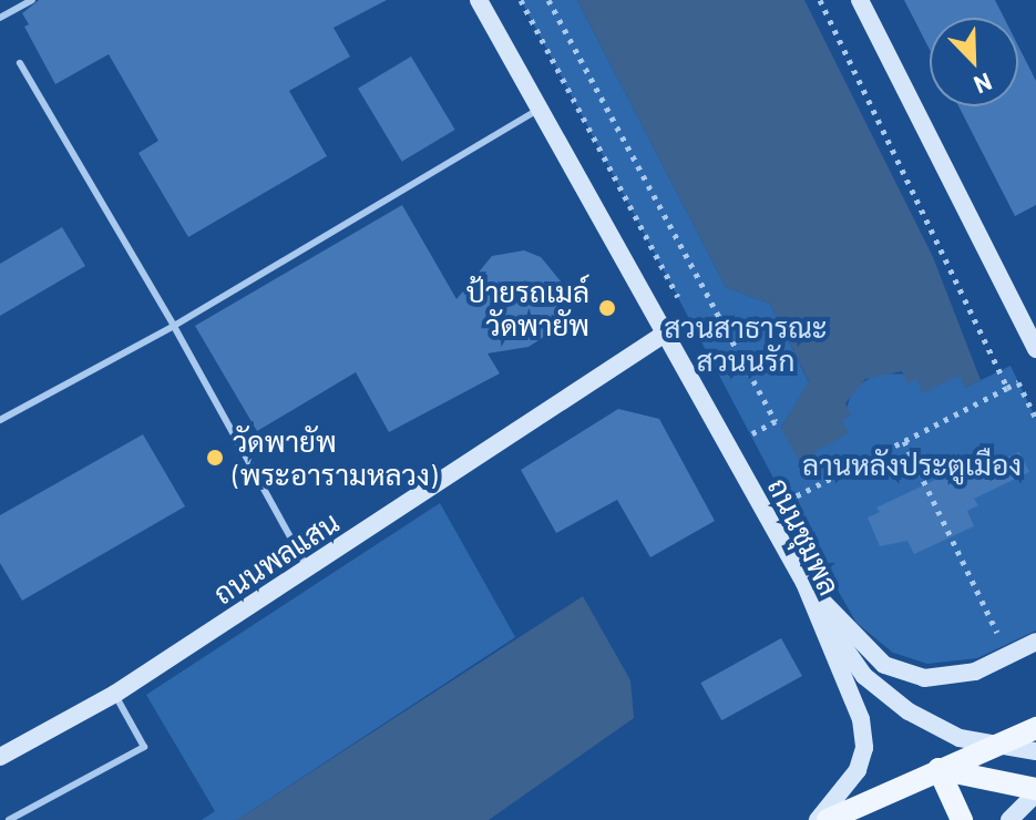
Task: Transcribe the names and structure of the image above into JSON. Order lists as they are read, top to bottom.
{
  "streets": {
    "main road": ["ถนนชุมพล", "ถนนพลแสน"]
  },
  "crossings": [
    ["ถนนชุมพล", "ถนนพลแสน"]
  ],
  "parks": ["สวนสาธารณะ สวนนรัก", "ลานหลังประตูเมือง"],
  "places": ["ป้ายรถเมล์ วัดพายัพ", "วัดพายัพ (พระอารามหลวง)"],
  "north": "bottom right"
}
